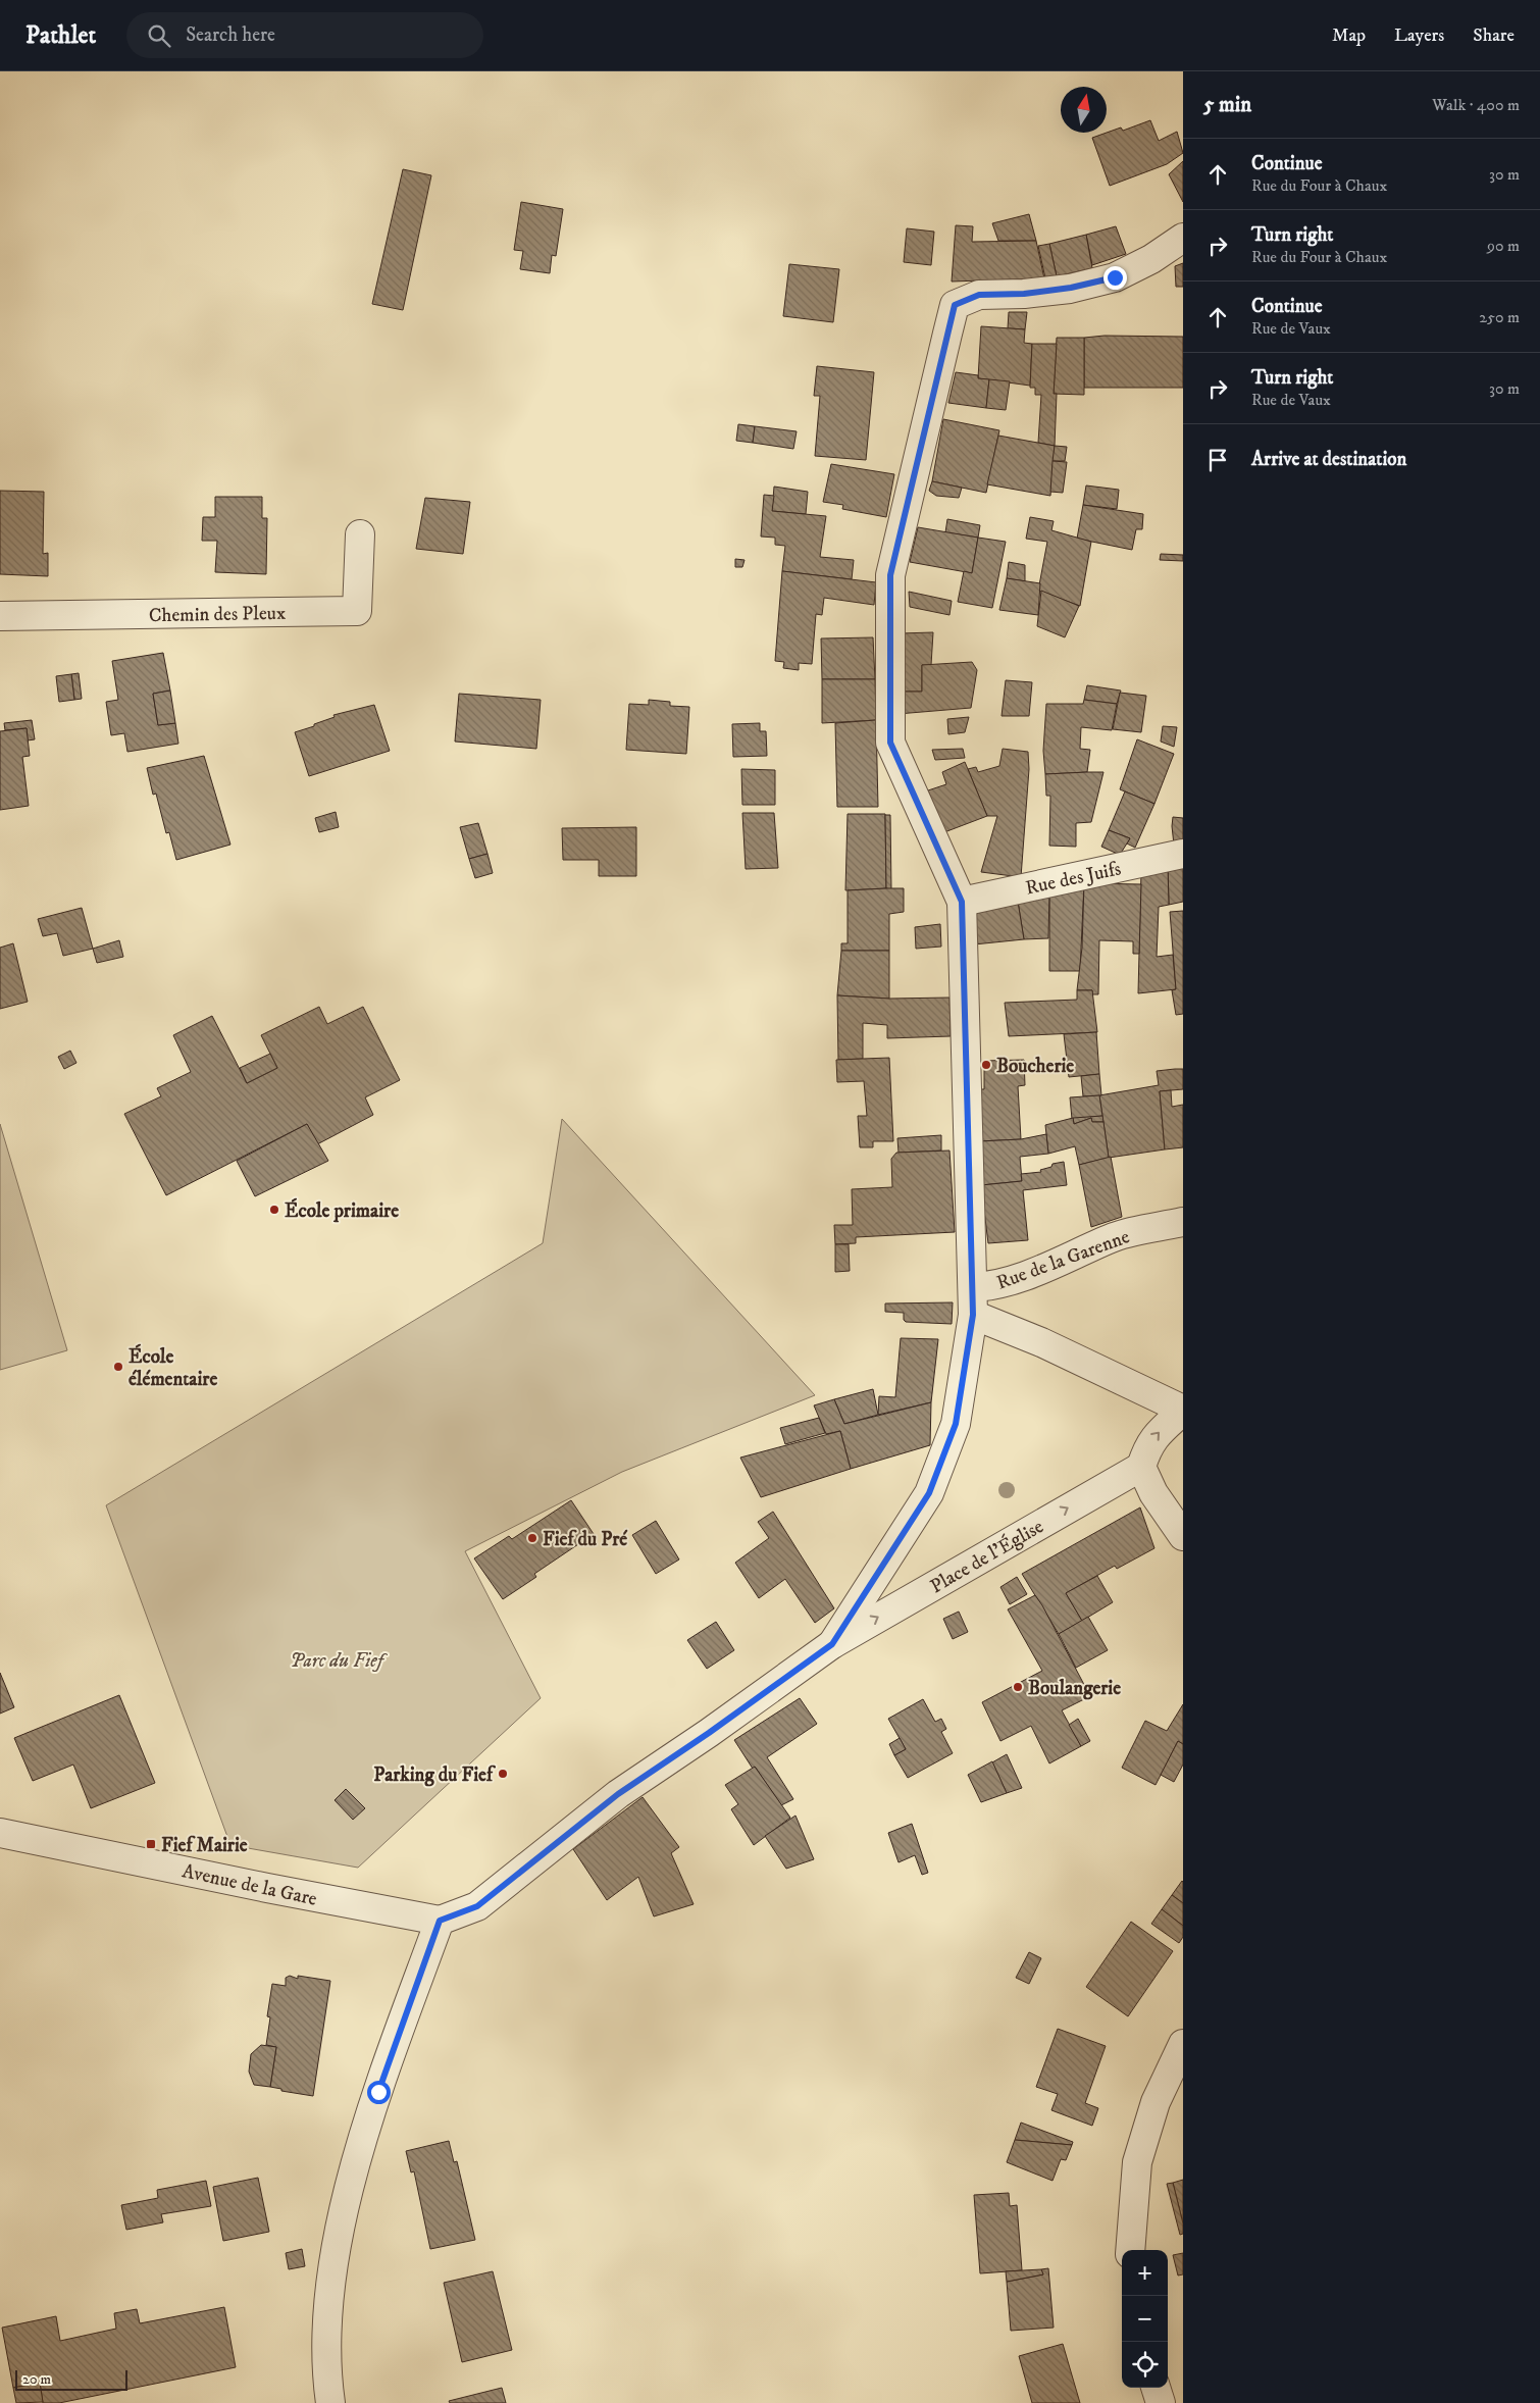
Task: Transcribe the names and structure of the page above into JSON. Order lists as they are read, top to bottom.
{
  "streets": {
    "street": [
      "Chemin des Pleux",
      "Rue des Juifs",
      "Rue de la Garenne",
      "Place de l'Église",
      "Avenue de la Gare"
    ]
  },
  "crossings": [
    ["Place de l'Église", "Avenue de la Gare"]
  ],
  "one_way": ["Place de l'Église"],
  "parks": ["Parc du Fief"],
  "places": {
    "other": [
      "Boucherie",
      "École primaire",
      "École élémentaire",
      "Fief du Pré",
      "Boulangerie",
      "Parking du Fief"
    ],
    "transit": ["Fief Mairie"]
  },
  "scale_bar": "20 m",
  "north": "top",
  "page": {
    "header": "Pathlet",
    "search": "Search here",
    "nav": ["Map", "Layers", "Share"],
    "heading": ["5 min", "Walk · 400 m"],
    "list": [
      ["Continue", "Rue du Four à Chaux", "30 m"],
      ["Turn right", "Rue du Four à Chaux", "90 m"],
      ["Continue", "Rue de Vaux", "250 m"],
      ["Turn right", "Rue de Vaux", "30 m"],
      "Arrive at destination"
    ],
    "map_buttons": ["+", "−"],
    "scale": "20 m"
  }
}
